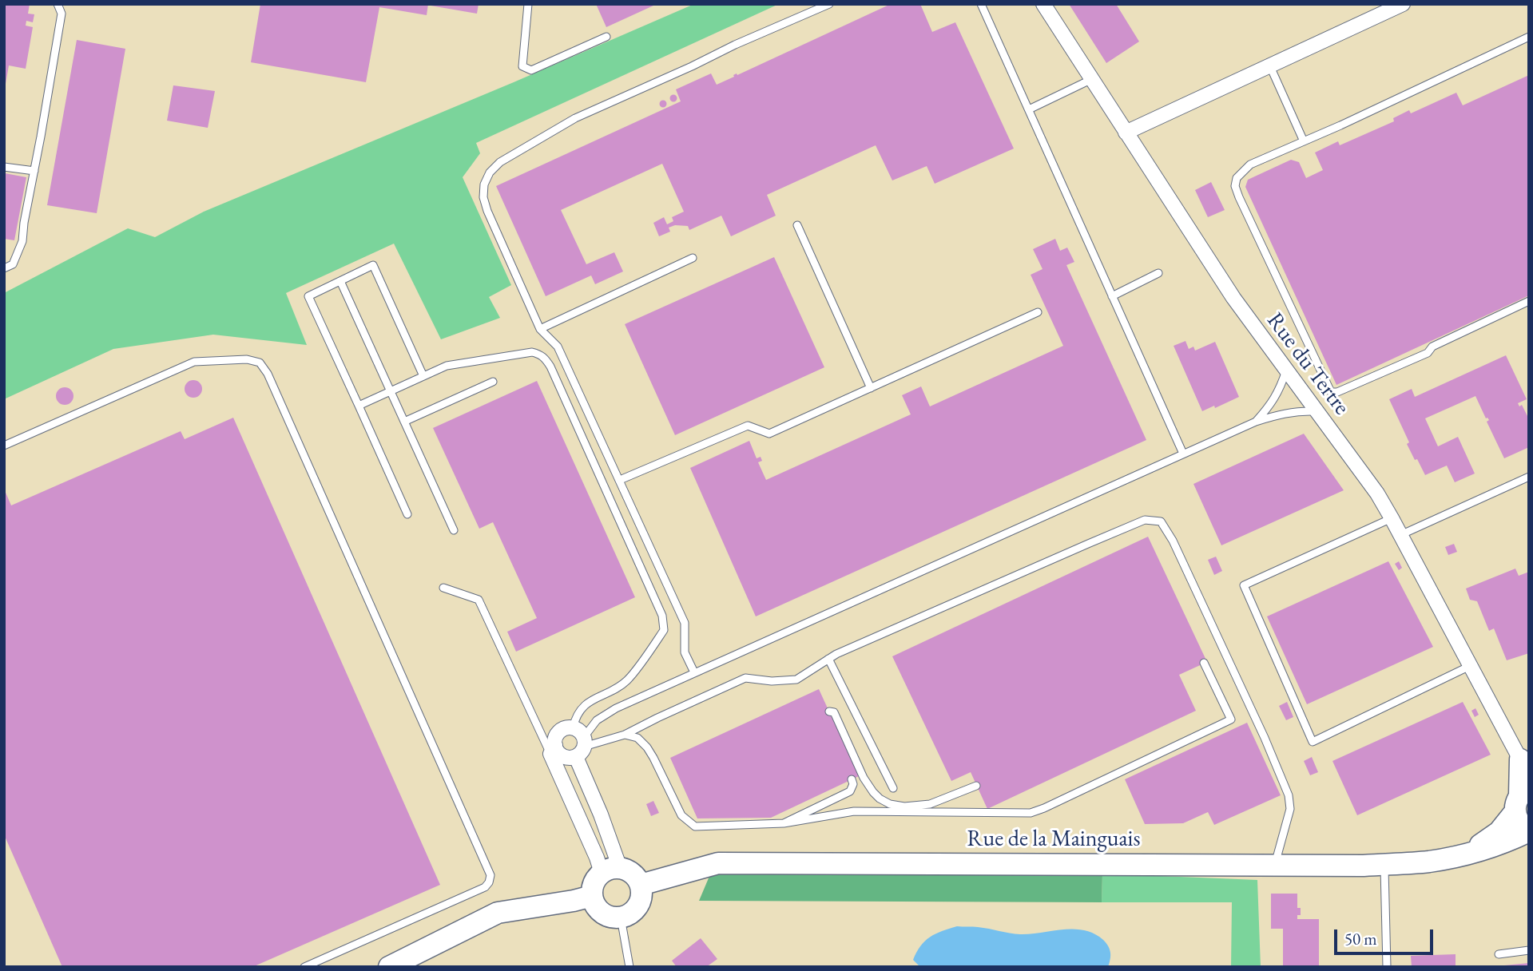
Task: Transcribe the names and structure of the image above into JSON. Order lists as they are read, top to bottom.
{
  "streets": {
    "street": ["Rue du Tertre", "Rue de la Mainguais"]
  },
  "scale_bar": "50 m"
}
